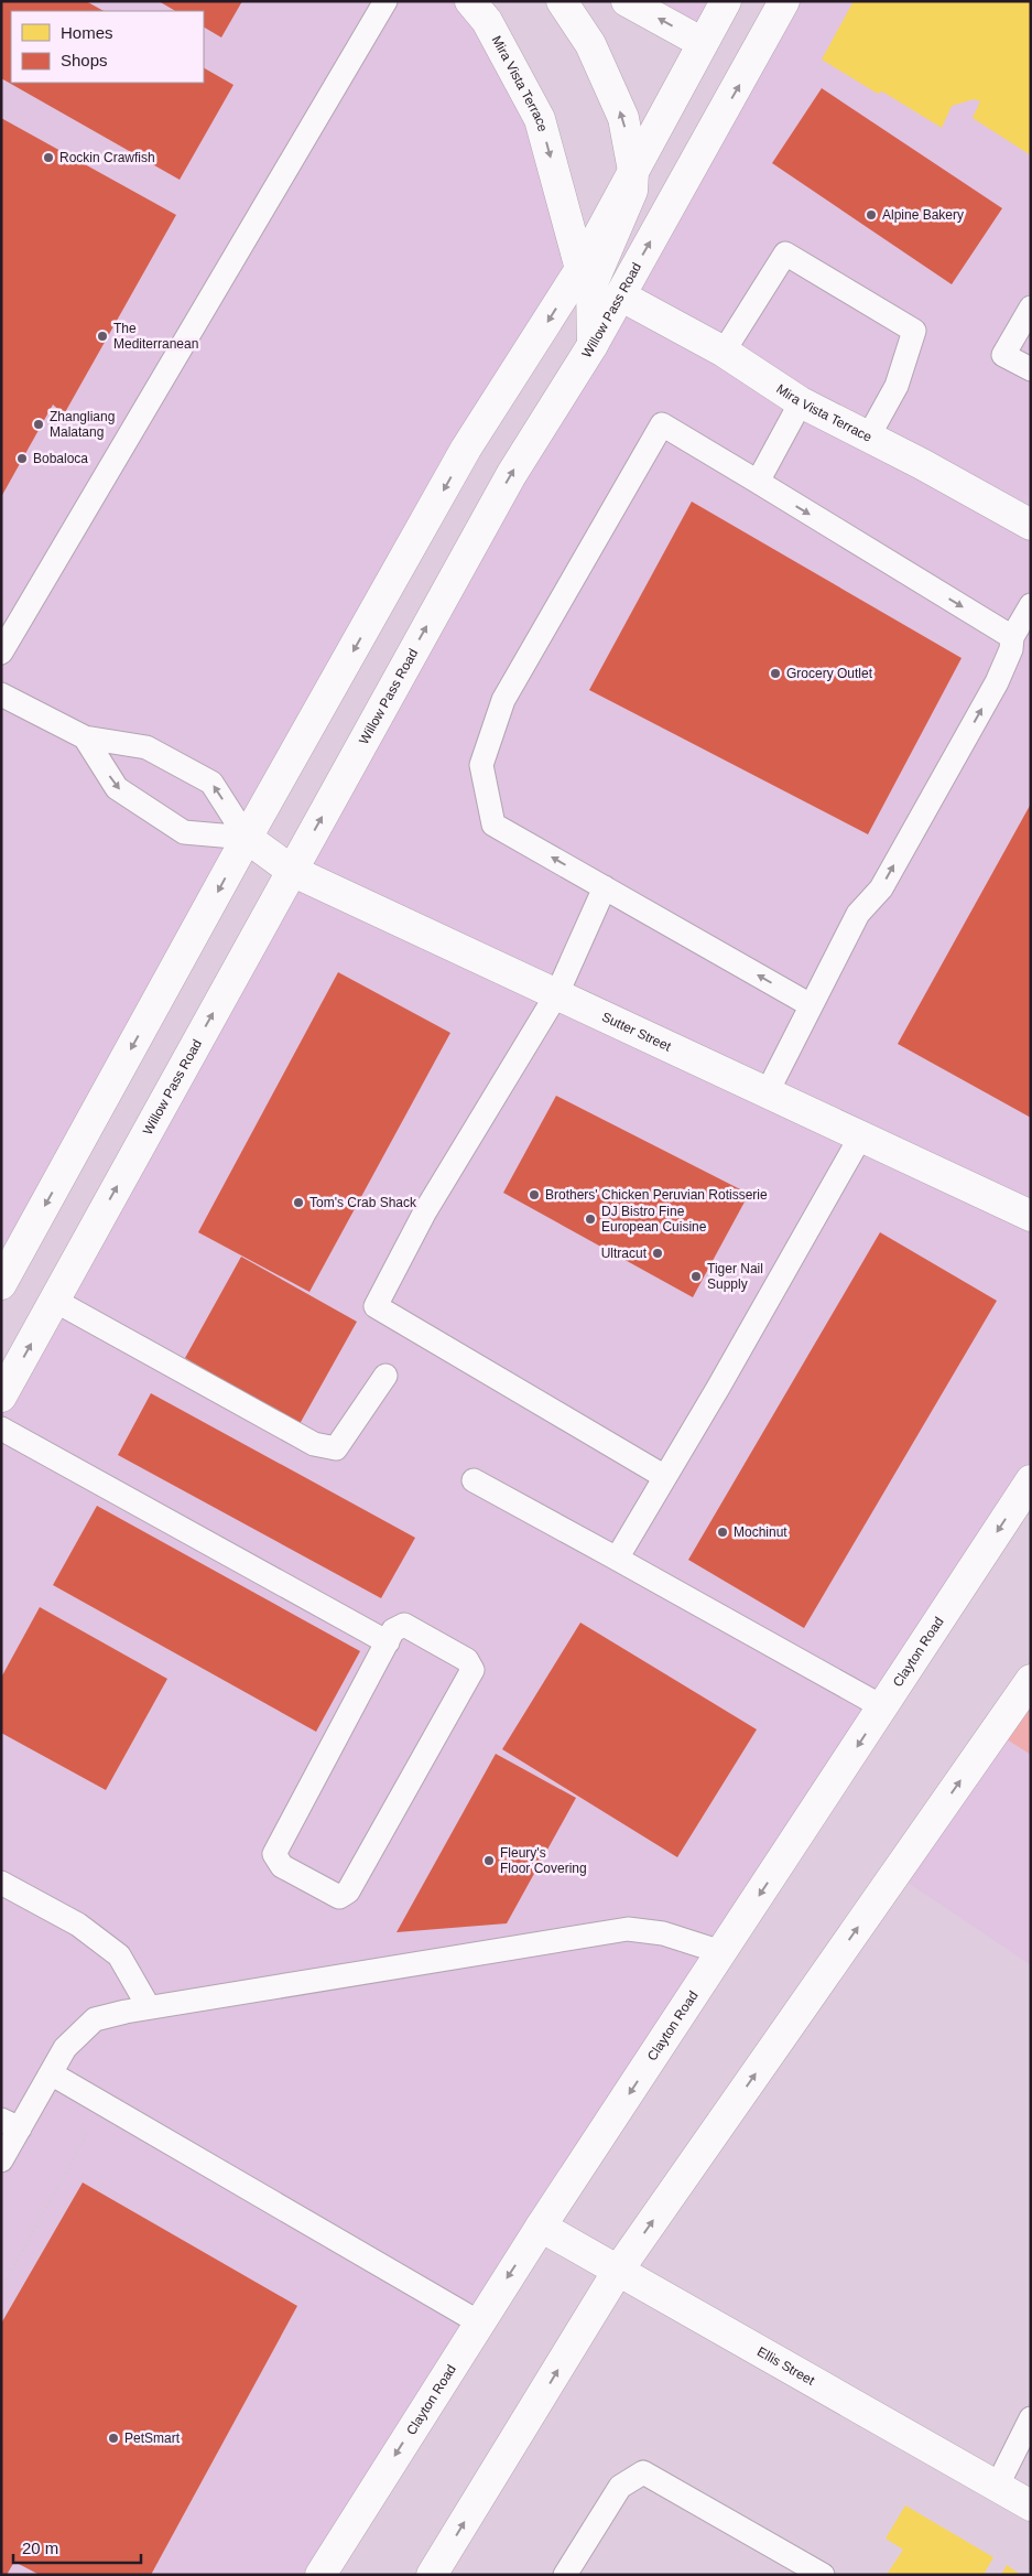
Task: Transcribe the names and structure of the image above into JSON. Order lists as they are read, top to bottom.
{
  "streets": {
    "main road": [
      "Mira Vista Terrace",
      "Willow Pass Road",
      "Sutter Street",
      "Clayton Road",
      "Ellis Street"
    ]
  },
  "crossings": [
    ["Mira Vista Terrace", "Willow Pass Road"],
    ["Willow Pass Road", "Sutter Street"],
    ["Clayton Road", "Ellis Street"]
  ],
  "places": [
    "Rockin Crawfish",
    "Alpine Bakery",
    "The Mediterranean",
    "Zhangliang Malatang",
    "Bobaloca",
    "Grocery Outlet",
    "Brothers' Chicken Peruvian Rotisserie",
    "Tom's Crab Shack",
    "DJ Bistro Fine European Cuisine",
    "Ultracut",
    "Tiger Nail Supply",
    "Mochinut",
    "Fleury's Floor Covering",
    "PetSmart"
  ],
  "legend": ["Homes", "Shops"],
  "scale_bar": "20 m"
}
